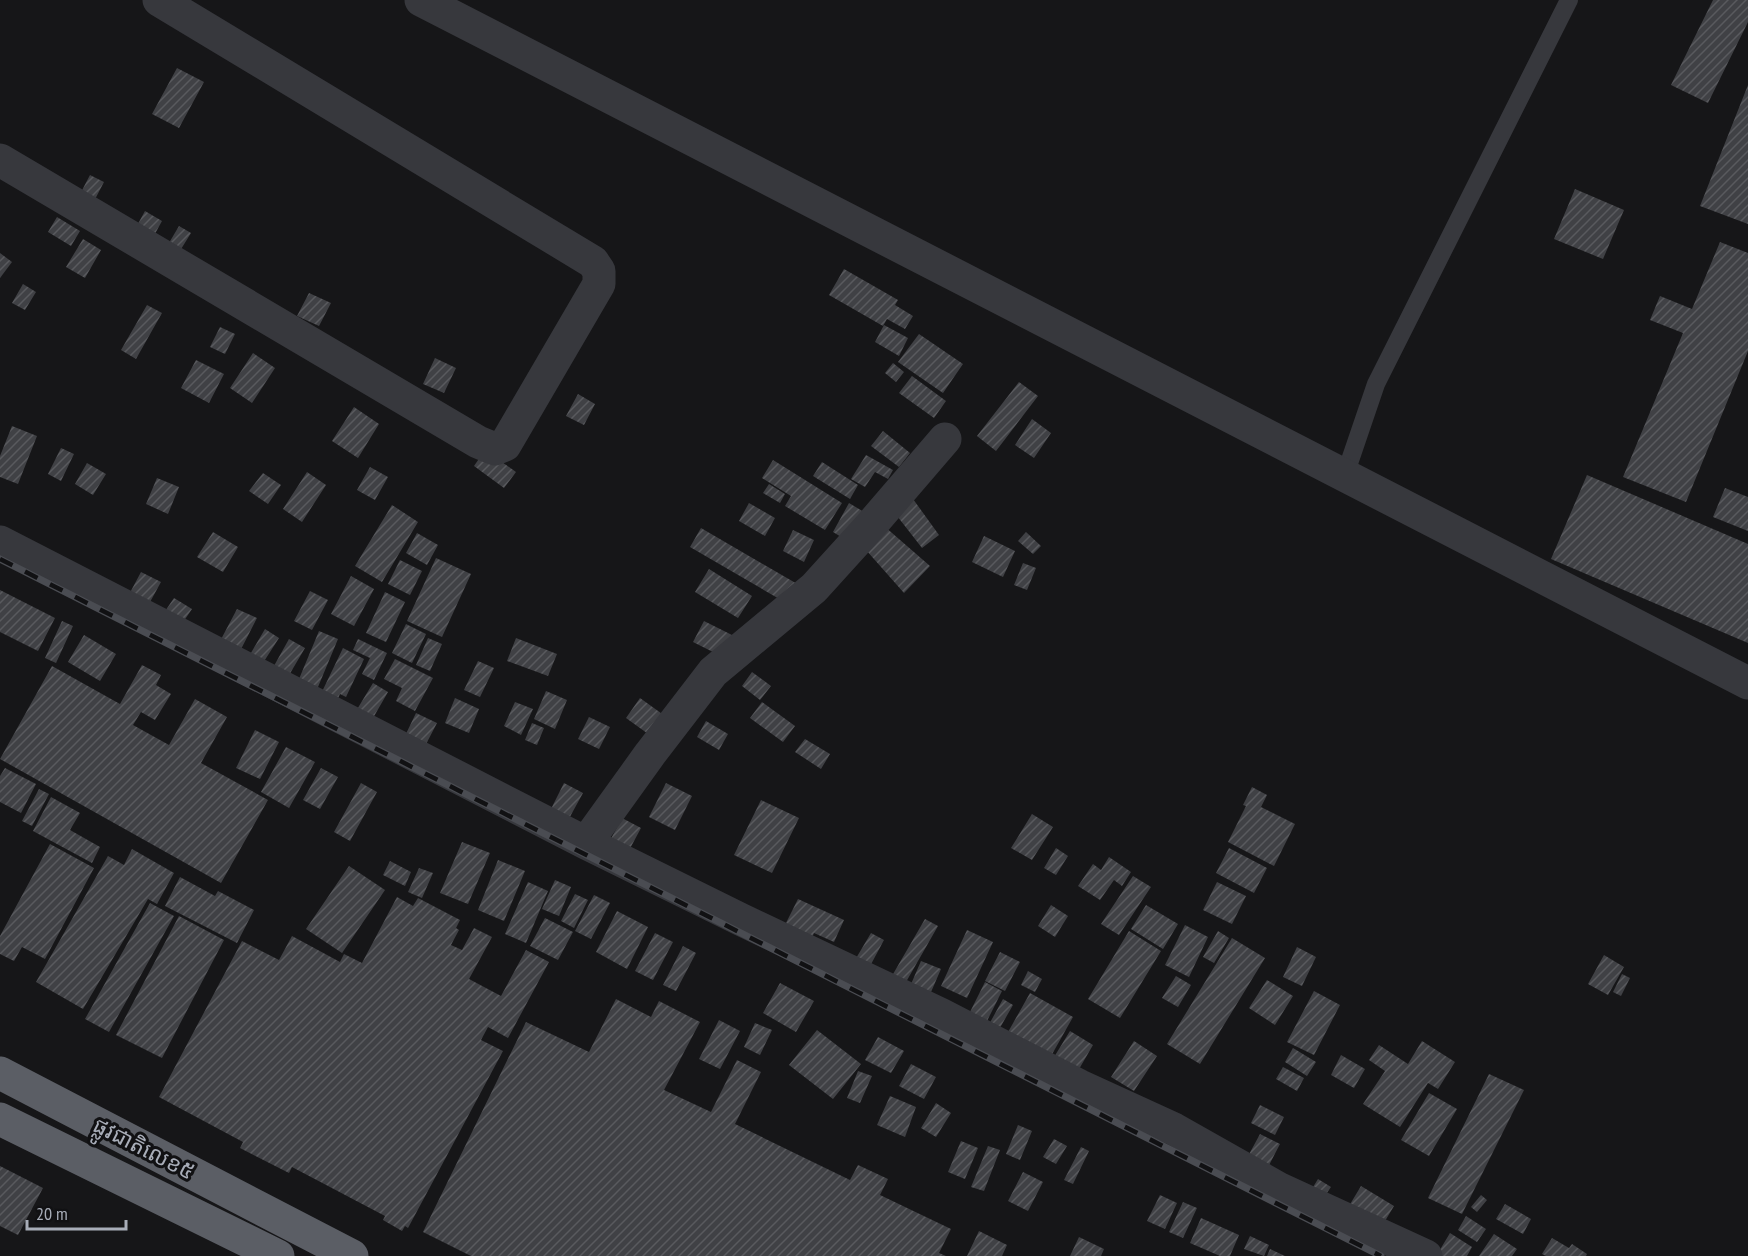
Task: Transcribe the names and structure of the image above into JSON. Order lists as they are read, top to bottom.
{
  "streets": {
    "highway": ["ផ្លូវជាតិលេខ៥"]
  },
  "scale_bar": "20 m"
}
